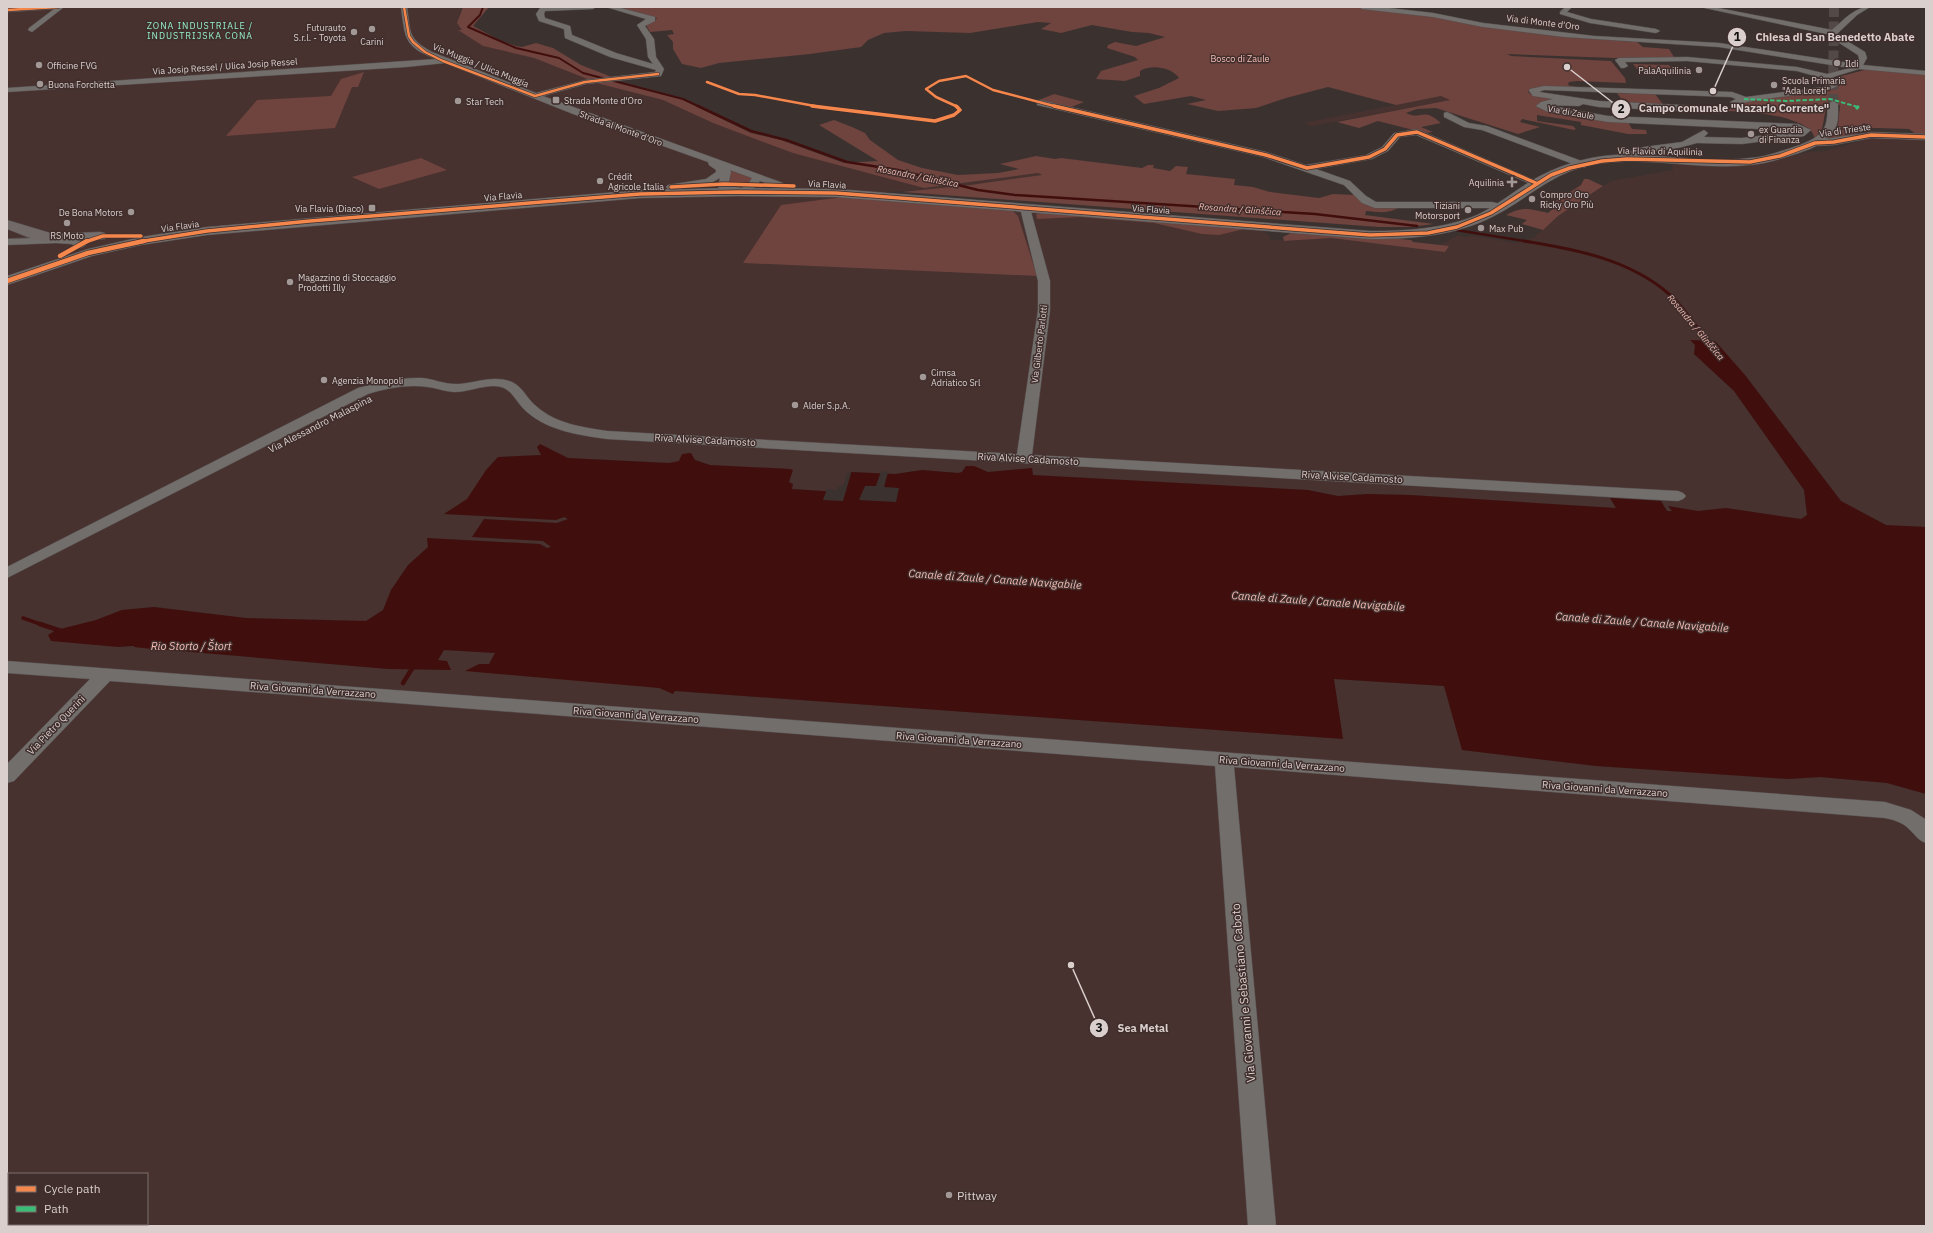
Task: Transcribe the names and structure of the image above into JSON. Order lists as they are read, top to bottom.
{
  "streets": {
    "main road": ["Via Flavia di Aquilinia", "Via Flavia"],
    "street": [
      "Via di Monte d'Oro",
      "Via Muggia / Ulica Muggia",
      "Via Josip Ressel / Ulica Josip Ressel",
      "Via di Zaule",
      "Strada al Monte d'Oro",
      "Via di Trieste",
      "Via Gilberto Parlotti",
      "Via Alessandro Malaspina",
      "Riva Alvise Cadamosto",
      "Riva Giovanni da Verrazzano",
      "Via Pietro Querini",
      "Via Giovanni e Sebastiano Caboto"
    ]
  },
  "crossings": [
    ["Via Muggia / Ulica Muggia", "Via Josip Ressel / Ulica Josip Ressel"],
    ["Via Muggia / Ulica Muggia", "Strada al Monte d'Oro"],
    ["Via di Zaule", "Via Flavia di Aquilinia"],
    ["Strada al Monte d'Oro", "Via Flavia"],
    ["Via di Trieste", "Via Flavia di Aquilinia"],
    ["Via Flavia di Aquilinia", "Via Flavia"],
    ["Via Flavia", "Via Gilberto Parlotti"],
    ["Via Gilberto Parlotti", "Riva Alvise Cadamosto"],
    ["Via Alessandro Malaspina", "Riva Alvise Cadamosto"],
    ["Riva Giovanni da Verrazzano", "Via Pietro Querini"],
    ["Riva Giovanni da Verrazzano", "Via Giovanni e Sebastiano Caboto"]
  ],
  "districts": ["ZONA INDUSTRIALE / INDUSTRIJSKA CONA"],
  "water": ["Rosandra / Glinščica", "Canale di Zaule / Canale Navigabile", "Rio Storto / Štort"],
  "parks": ["Bosco di Zaule"],
  "places": {
    "other": [
      "Carini",
      "Futurauto S.r.l. - Toyota",
      "Ildi",
      "Officine FVG",
      "Campo comunale \"Nazario Corrente\"",
      "PalaAquilinia",
      "Buona Forchetta",
      "Scuola Primaria \"Ada Loreti\"",
      "Chiesa di San Benedetto Abate",
      "Star Tech",
      "ex Guardia di Finanza",
      "Crédit Agricole Italia",
      "Compro Oro Ricky Oro Più",
      "Tiziani Motorsport",
      "De Bona Motors",
      "RS Moto",
      "Max Pub",
      "Magazzino di Stoccaggio Prodotti Illy",
      "Cimsa Adriatico Srl",
      "Agenzia Monopoli",
      "Alder S.p.A.",
      "Sea Metal",
      "Pittway"
    ],
    "transit": ["Strada Monte d'Oro", "Via Flavia (Diaco)"],
    "health": ["Aquilinia"]
  },
  "legend": ["Cycle path", "Path"]
}
